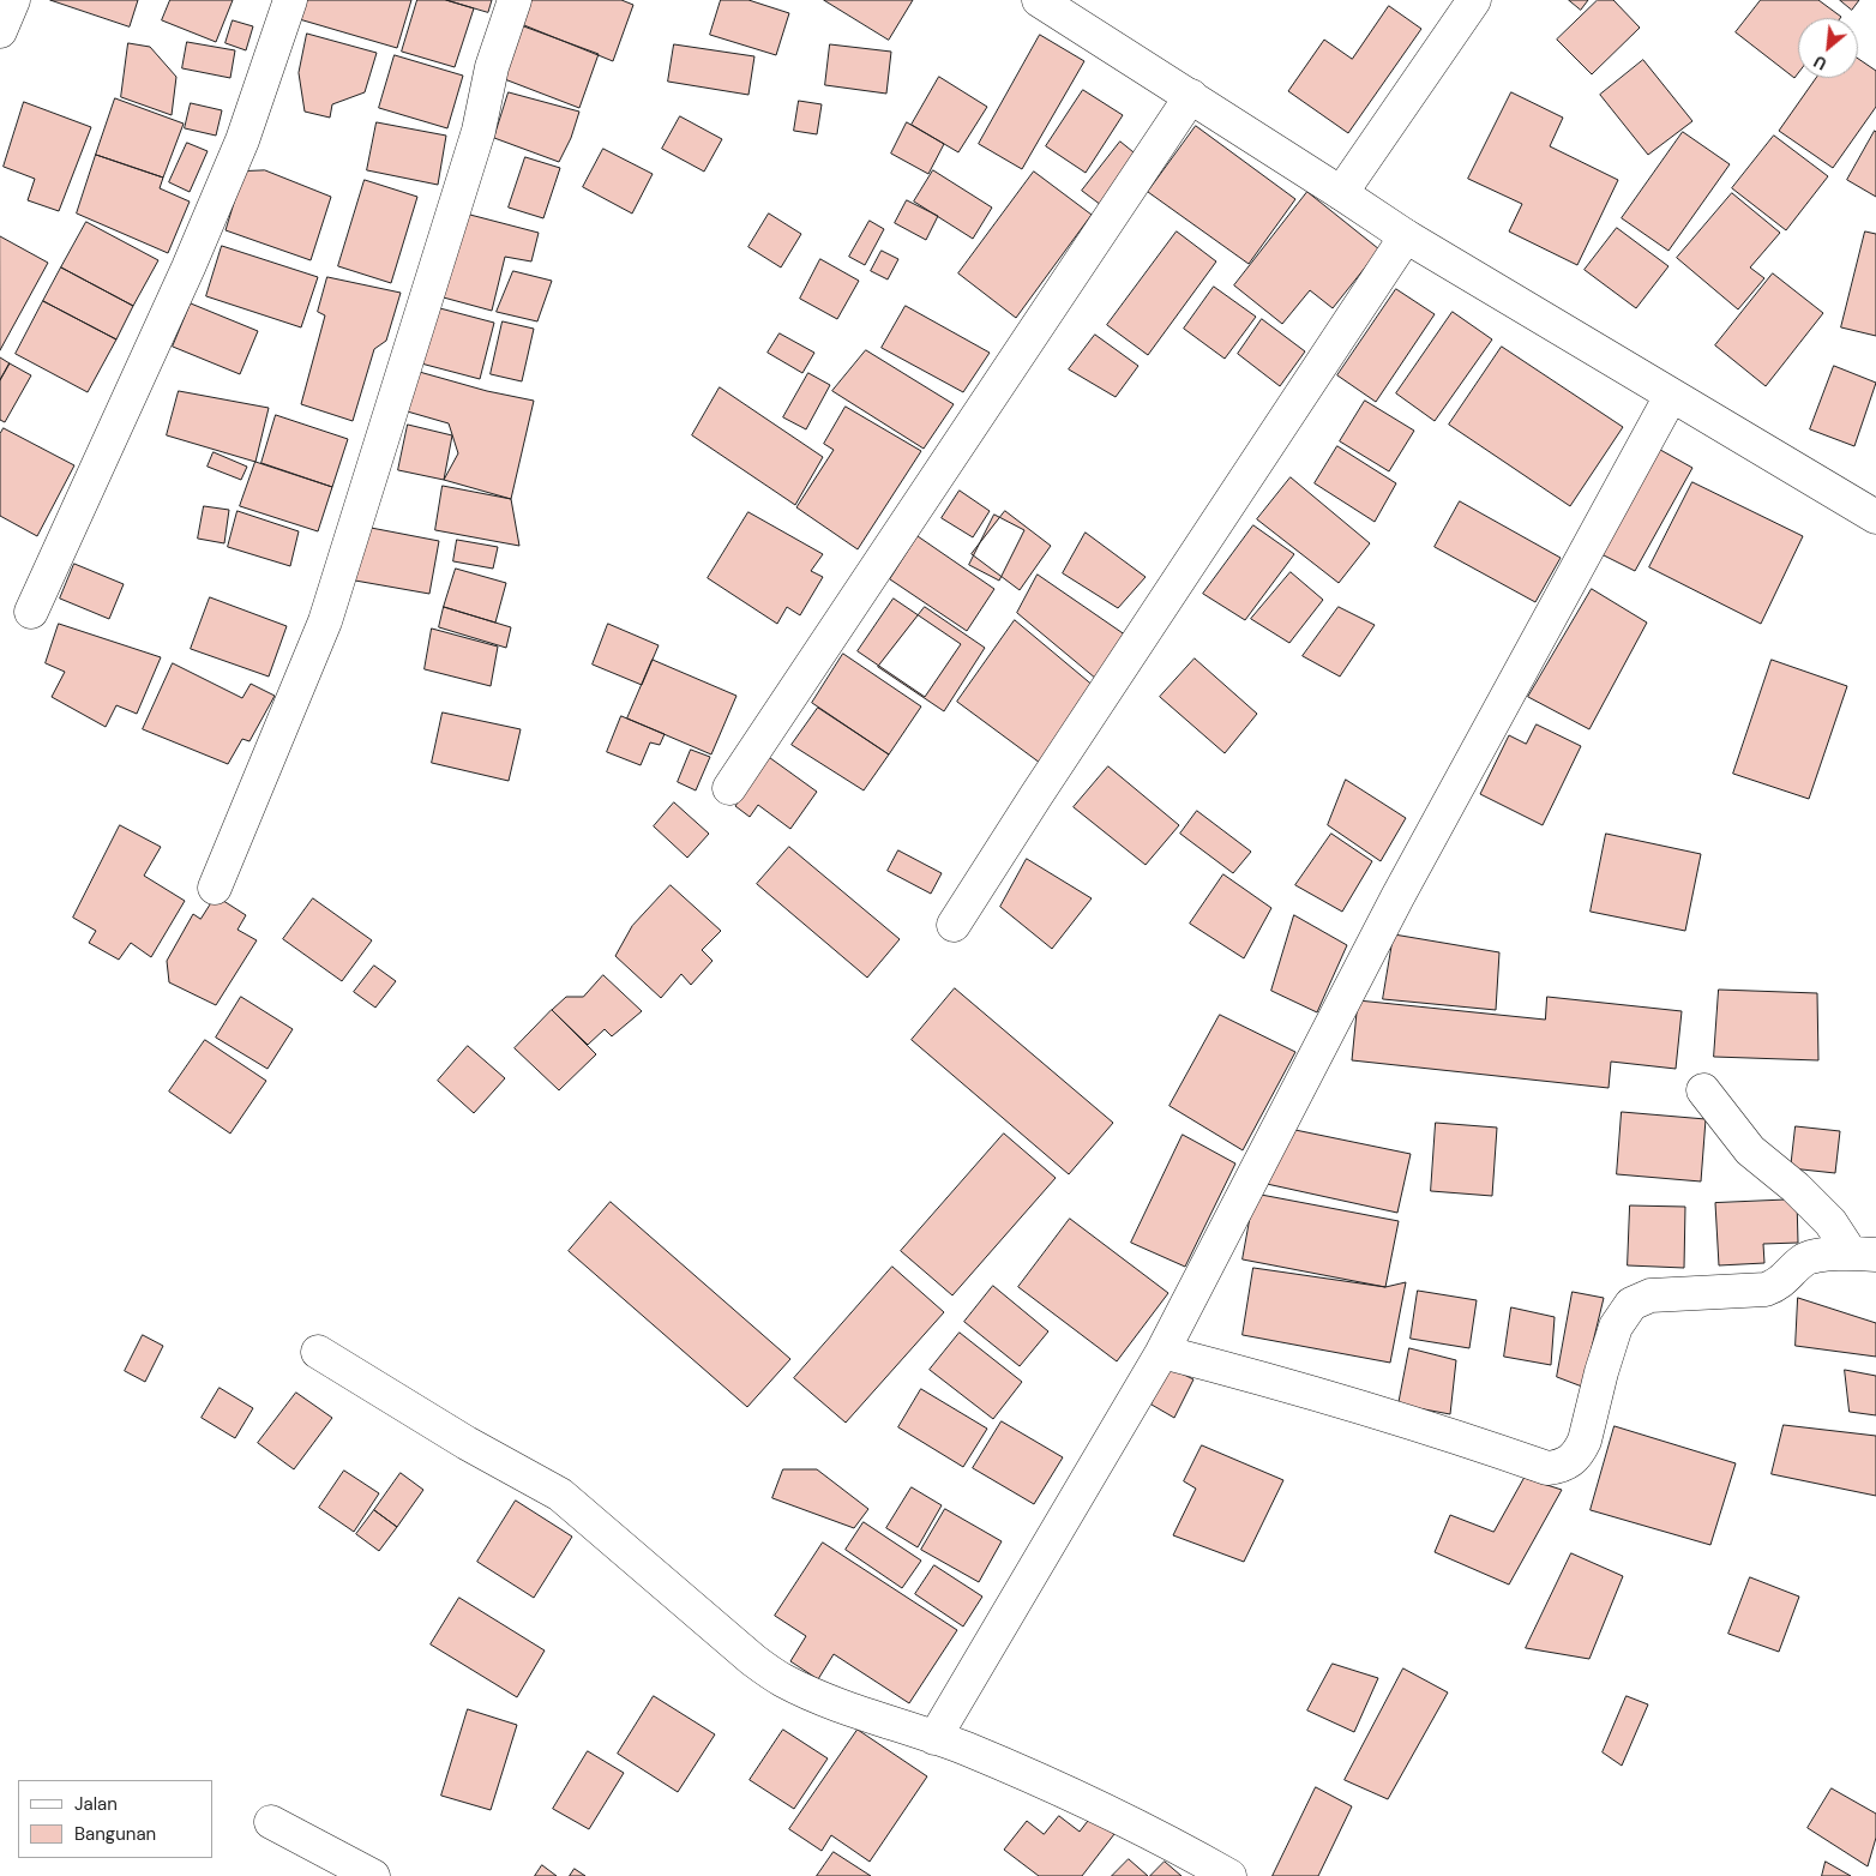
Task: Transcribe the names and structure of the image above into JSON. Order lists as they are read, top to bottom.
{
  "legend": ["Jalan", "Bangunan"],
  "north": "bottom left"
}
